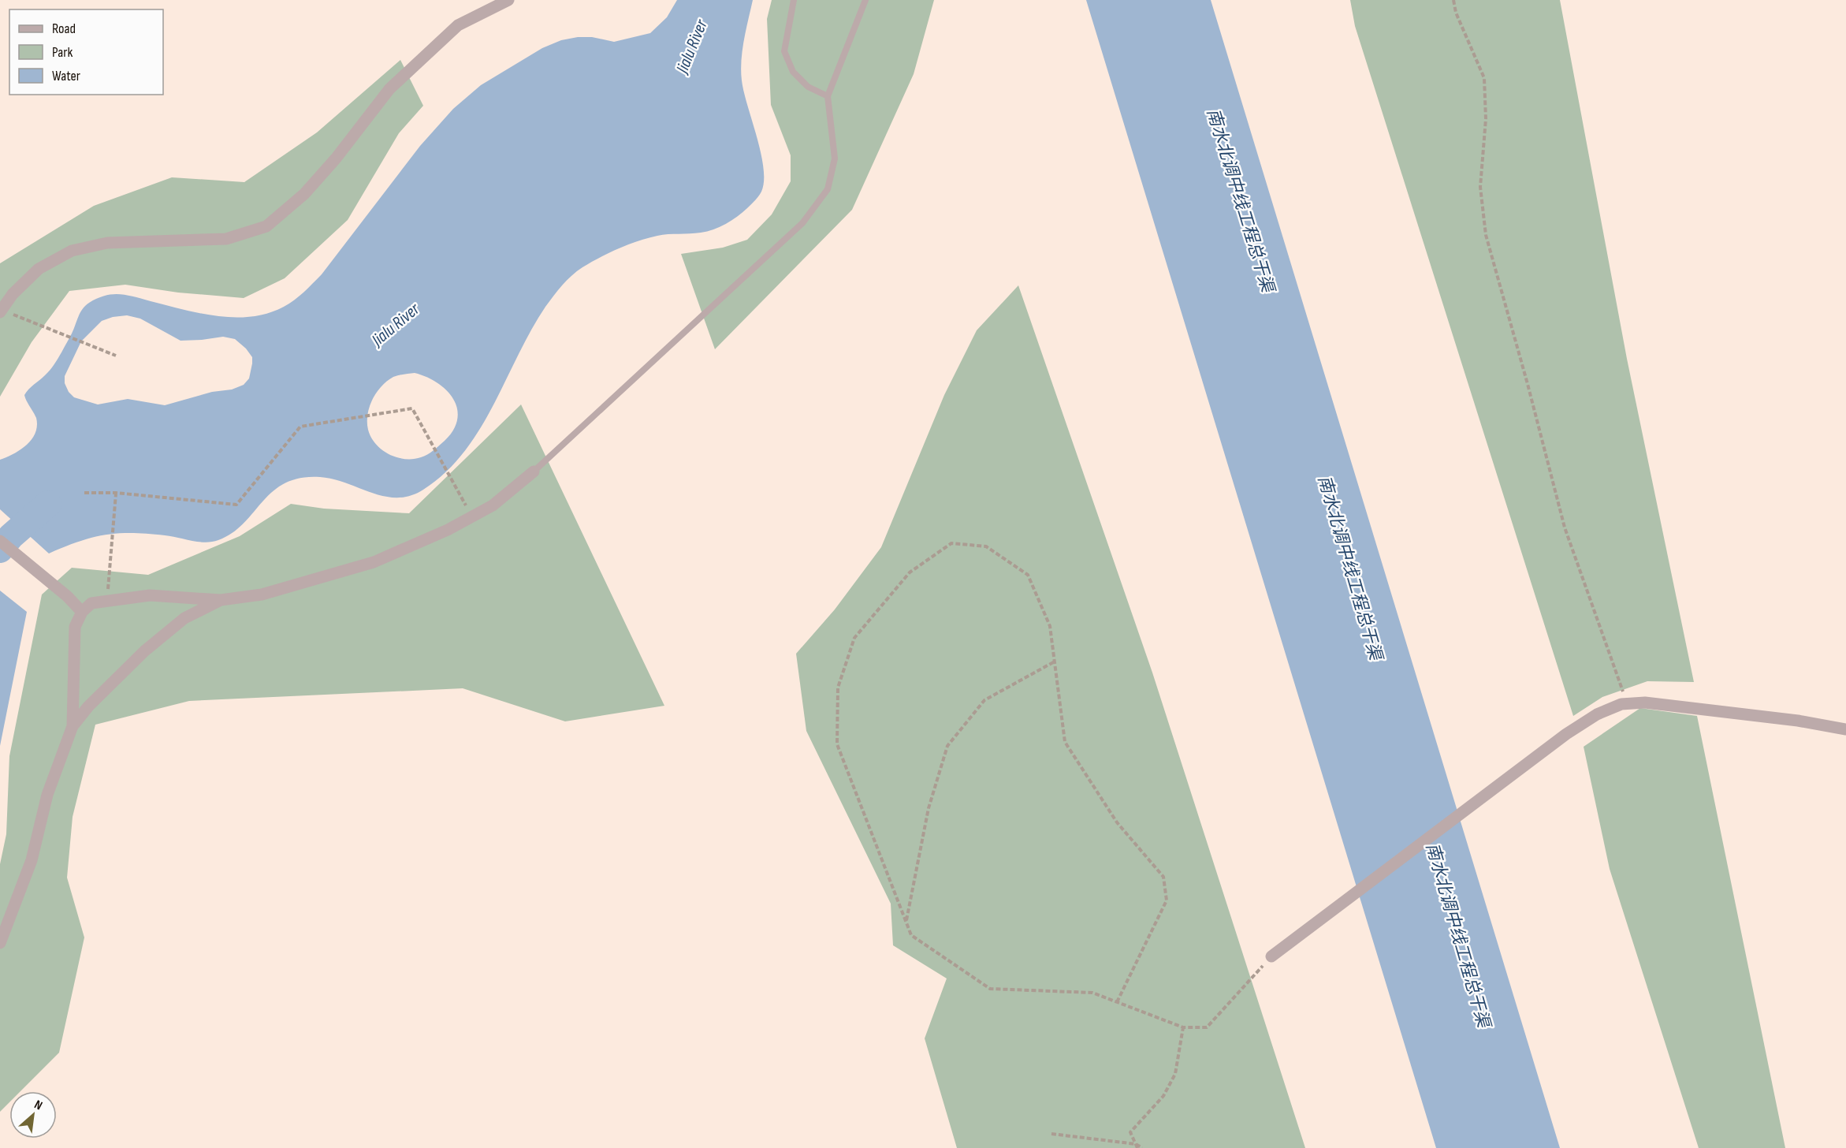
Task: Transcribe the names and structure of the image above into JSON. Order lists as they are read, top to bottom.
{
  "water": ["Jialu River", "南水北调中线工程总干渠"],
  "legend": ["Road", "Park", "Water"],
  "north": "top right"
}
